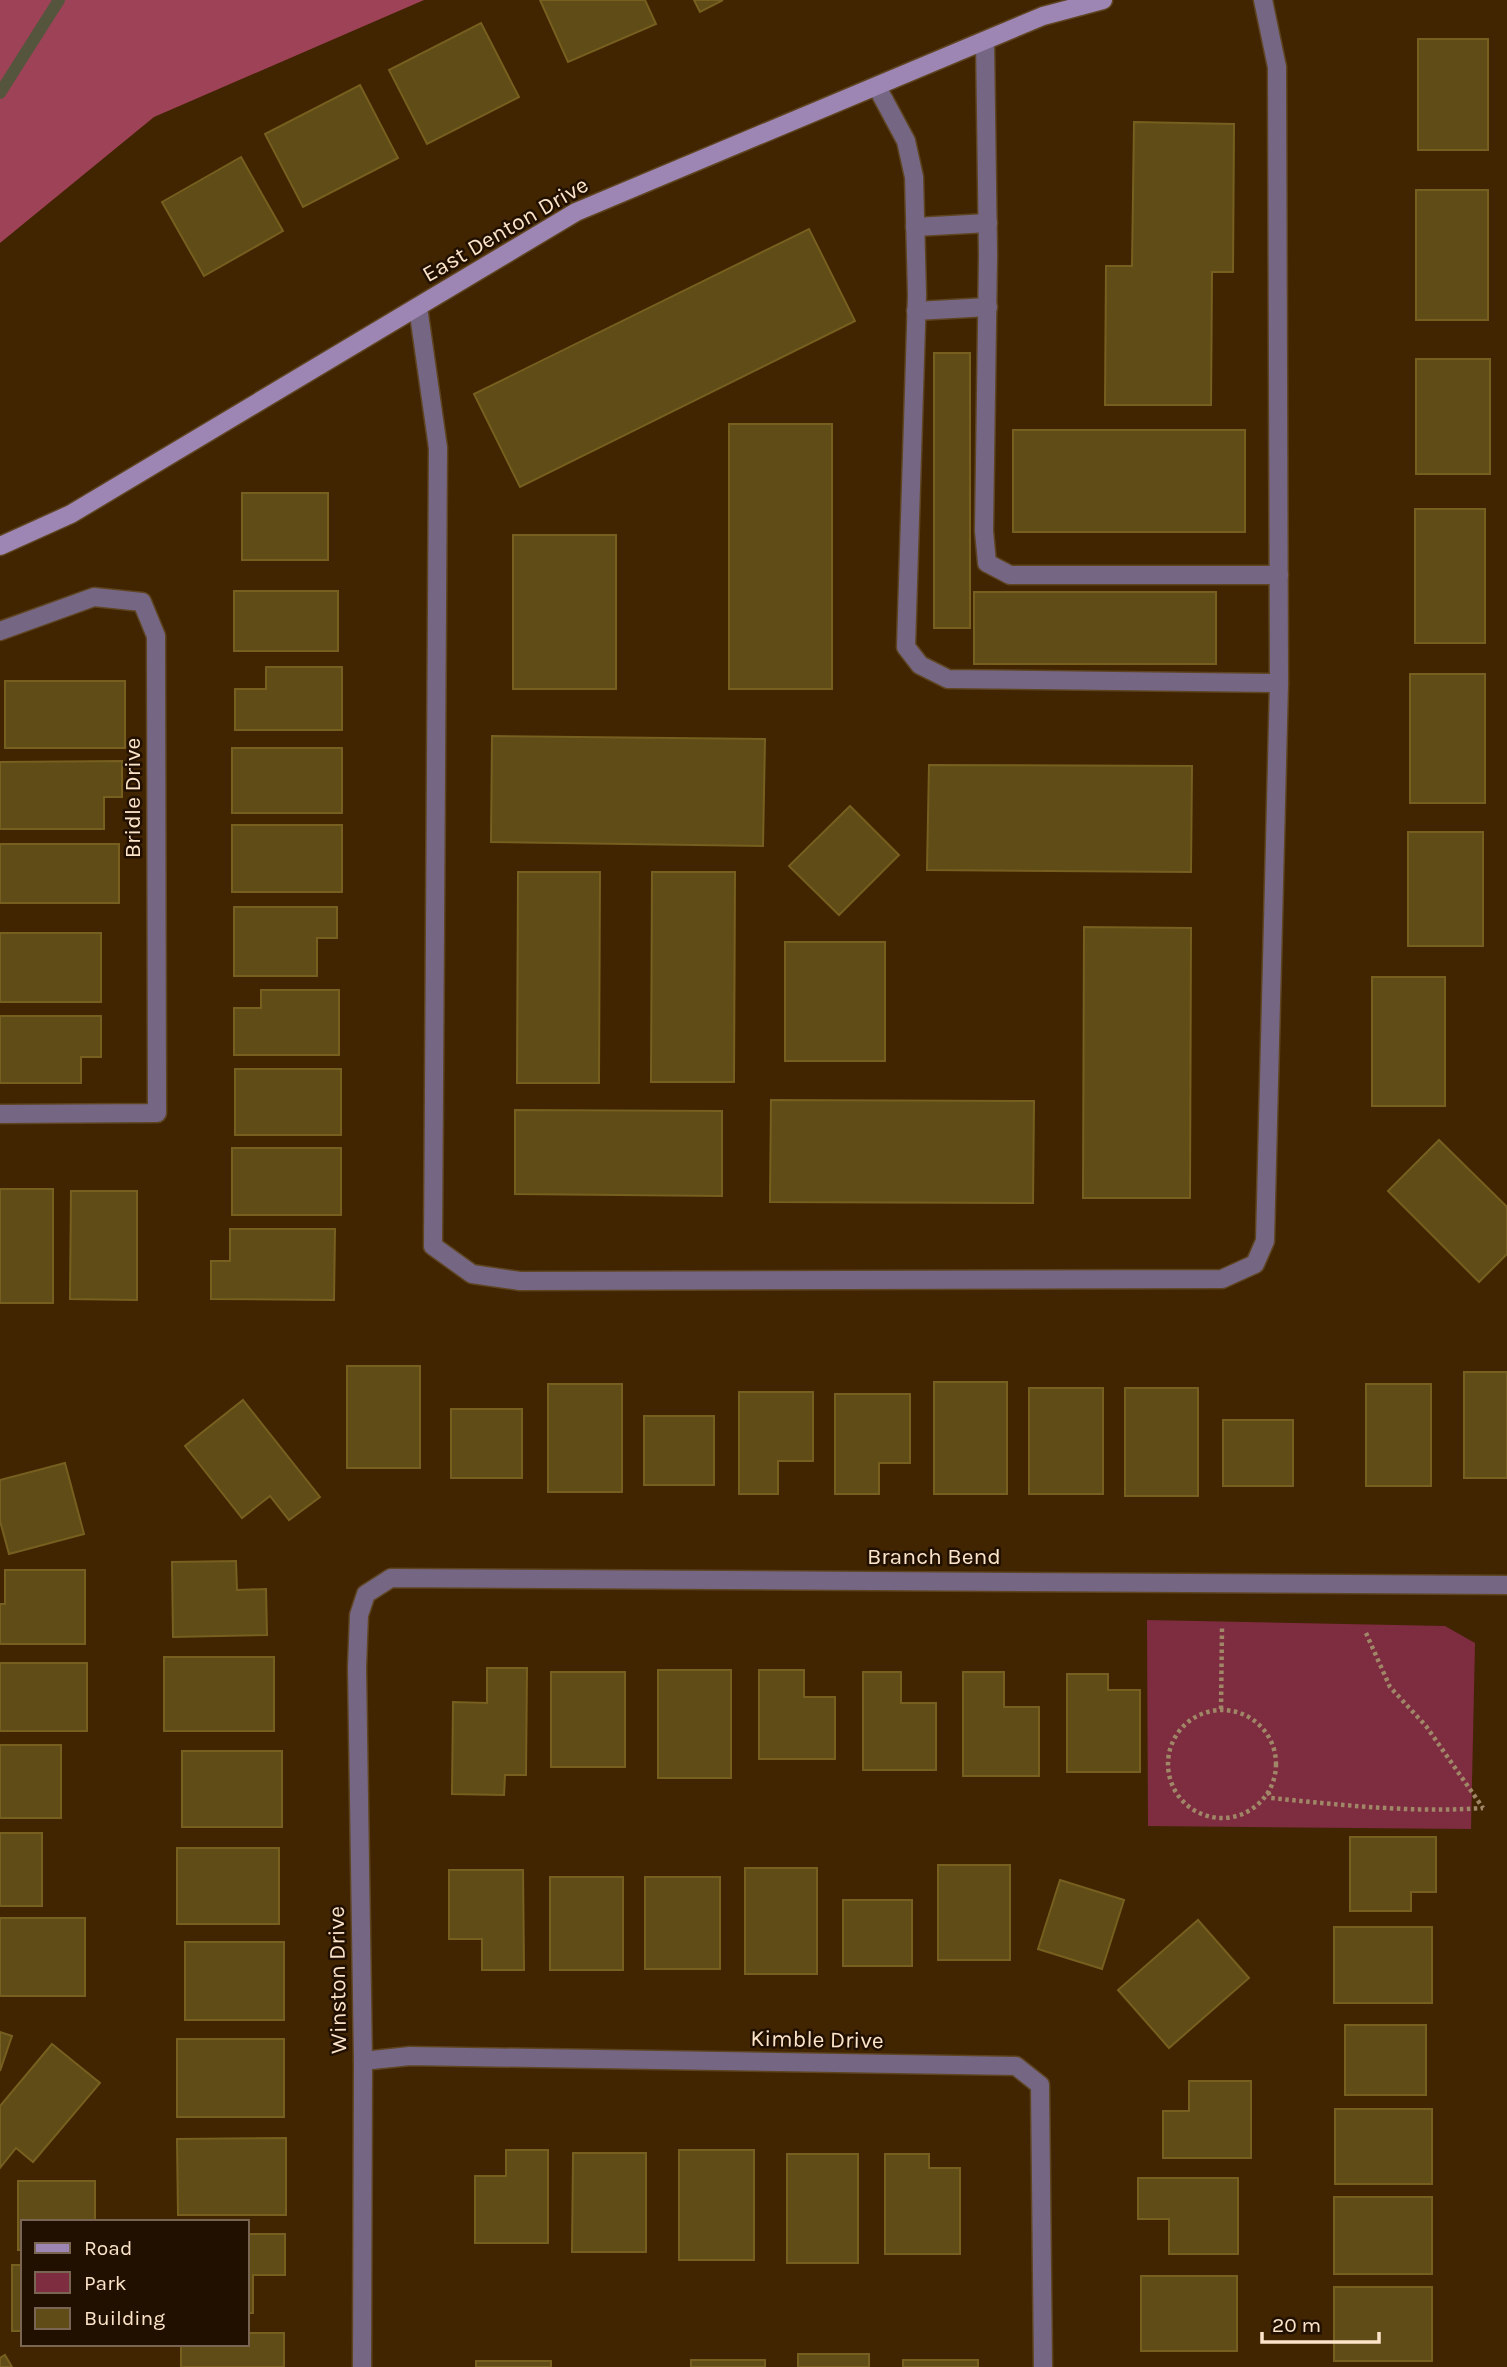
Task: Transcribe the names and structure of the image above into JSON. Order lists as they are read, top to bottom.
{
  "streets": {
    "street": [
      "East Denton Drive",
      "Bridle Drive",
      "Branch Bend",
      "Winston Drive",
      "Kimble Drive"
    ]
  },
  "crossings": [
    ["Branch Bend", "Winston Drive"],
    ["Winston Drive", "Kimble Drive"]
  ],
  "legend": ["Road", "Park", "Building"],
  "scale_bar": "20 m"
}
